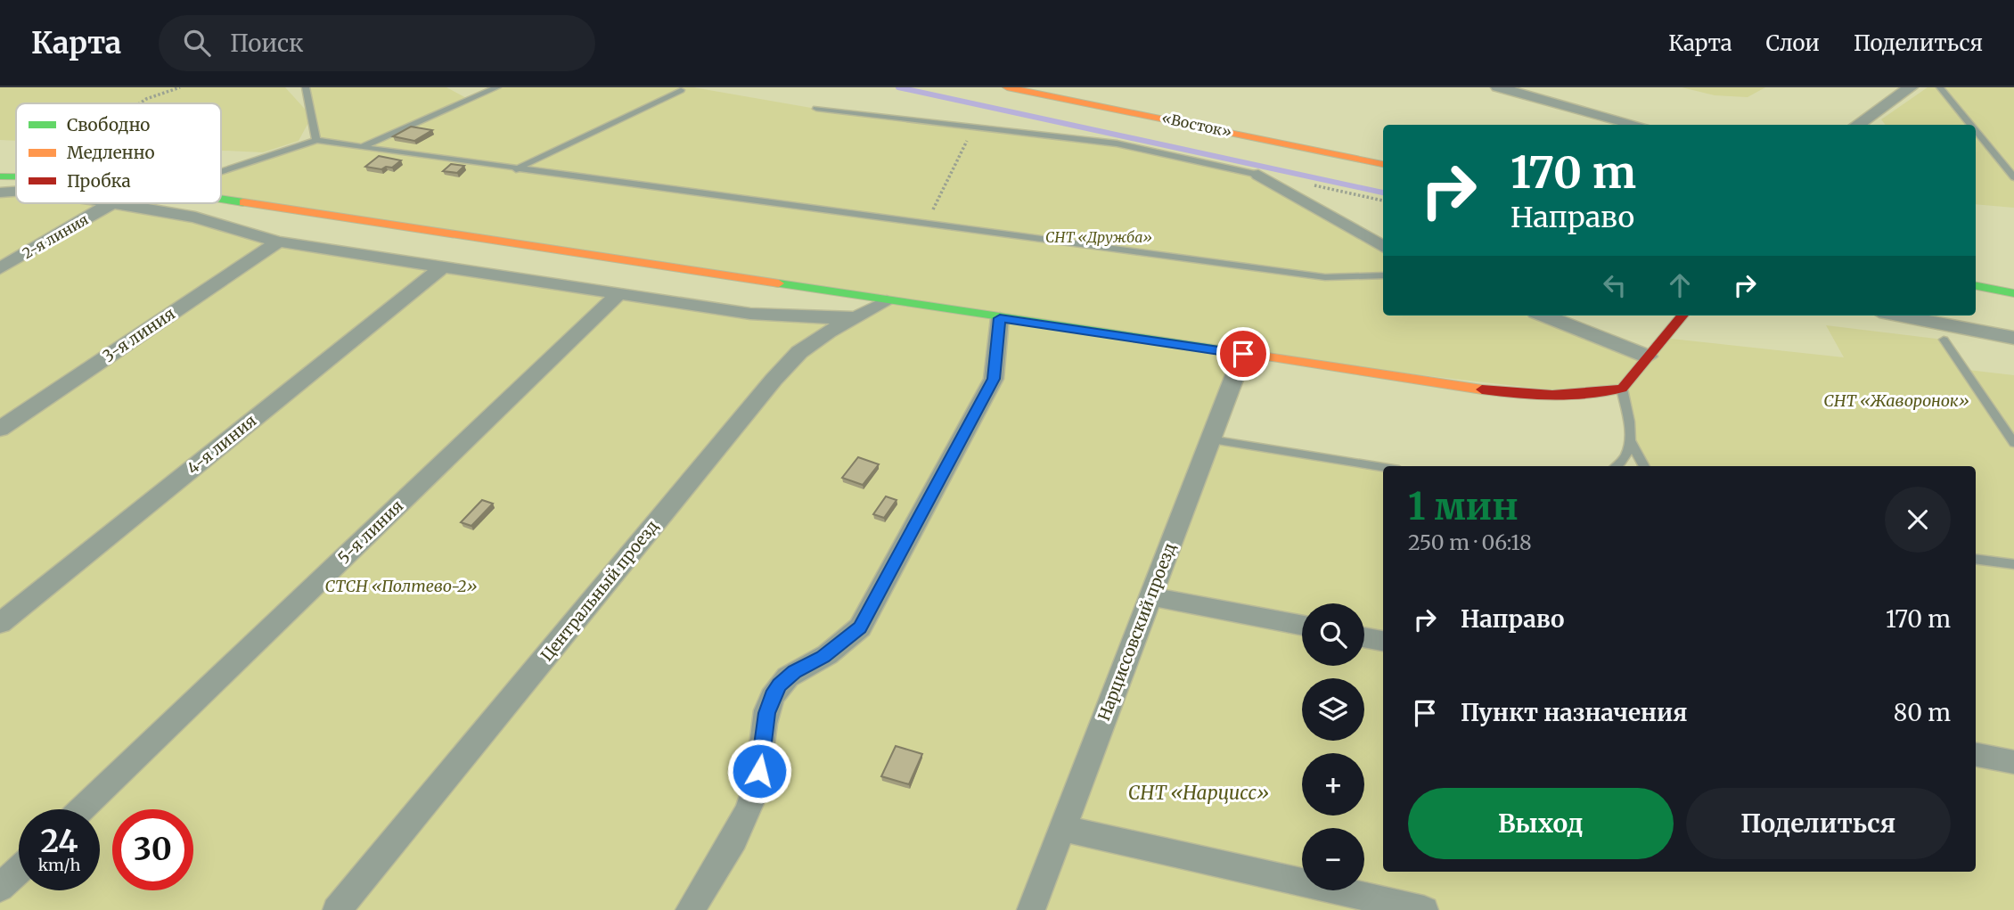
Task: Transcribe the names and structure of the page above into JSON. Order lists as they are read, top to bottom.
{
  "streets": {
    "main road": ["«Восток»"],
    "street": [
      "2-я линия",
      "3-я линия",
      "4-я линия",
      "5-я линия",
      "Центральный проезд",
      "Нарциссовский проезд"
    ]
  },
  "parks": [
    "СНТ «Дружба»",
    "СНТ «Жаворонок»",
    "СТСН «Полтево-2»",
    "СНТ «Нарцисс»"
  ],
  "legend": ["Свободно", "Медленно", "Пробка"],
  "page": {
    "header": "Карта",
    "search": "Поиск",
    "nav": ["Карта", "Слои", "Поделиться"],
    "turn": ["170 m", "Направо"],
    "heading": ["1 мин", "250 m · 06:18"],
    "list": [
      {
        "name": "Направо",
        "value": "170 m"
      },
      {
        "name": "Пункт назначения",
        "value": "80 m"
      }
    ],
    "map_buttons": ["+", "−"],
    "buttons": ["Выход", "Поделиться"],
    "speed": "24 km/h",
    "limit": "30"
  }
}
